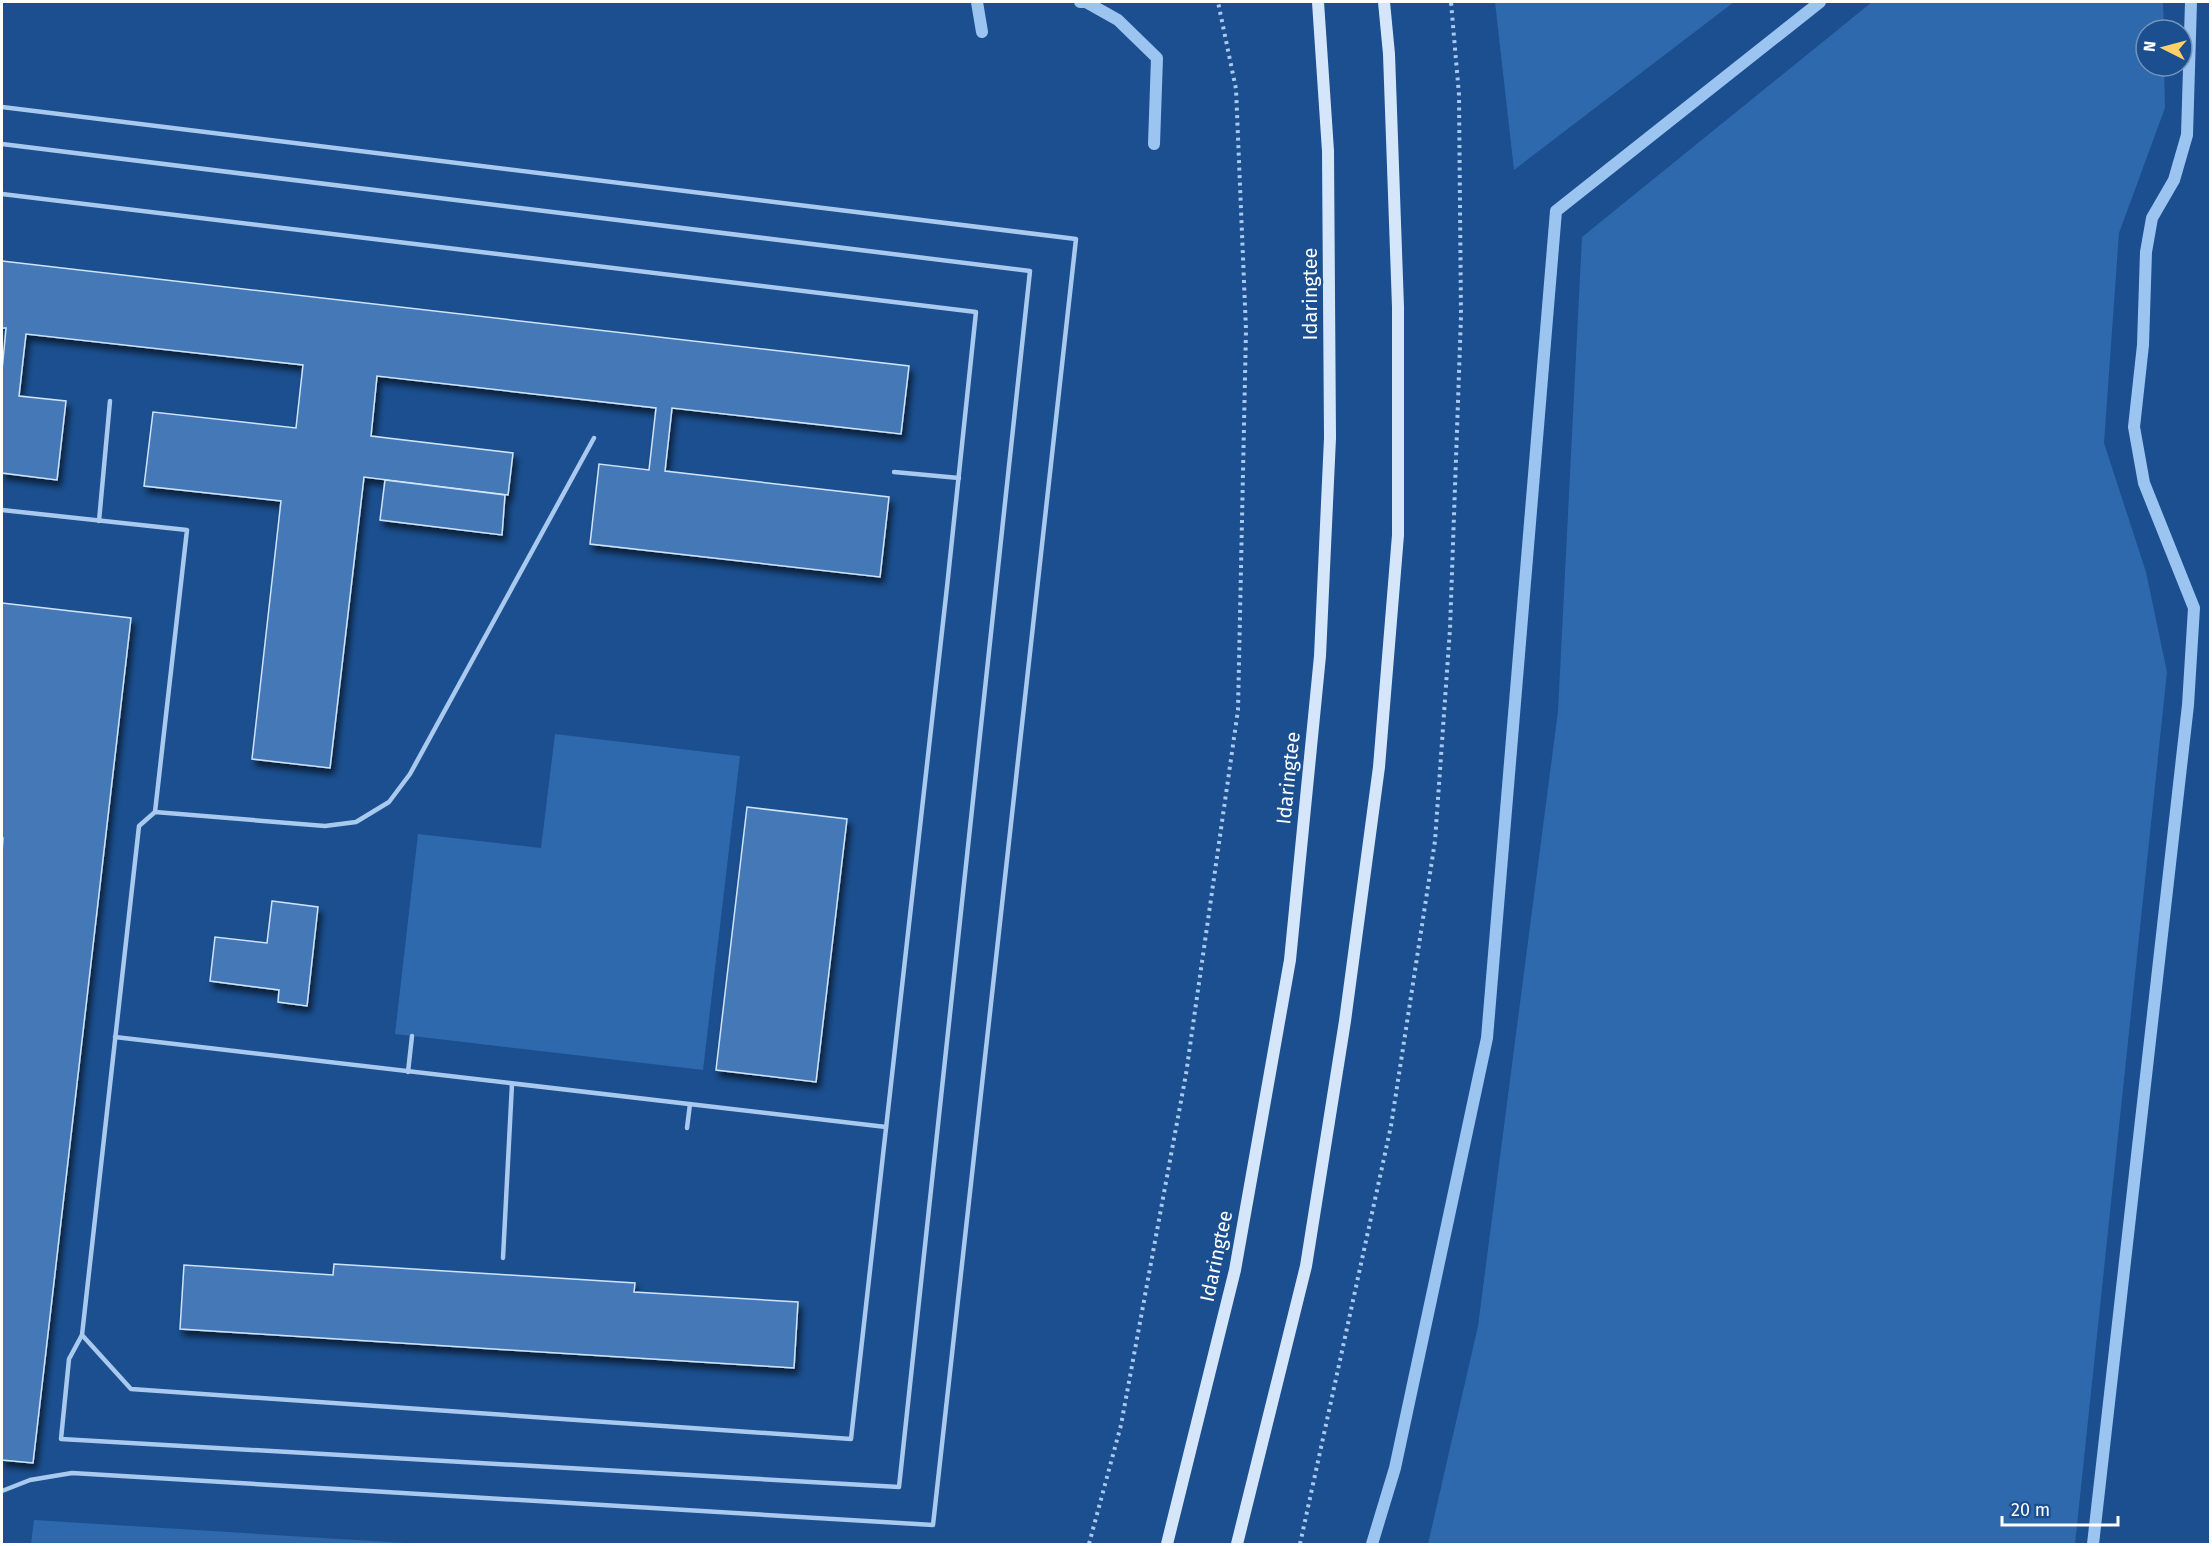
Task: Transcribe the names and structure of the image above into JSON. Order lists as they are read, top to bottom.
{
  "streets": {
    "main road": ["Idaringtee"]
  },
  "scale_bar": "20 m",
  "north": "left"
}
